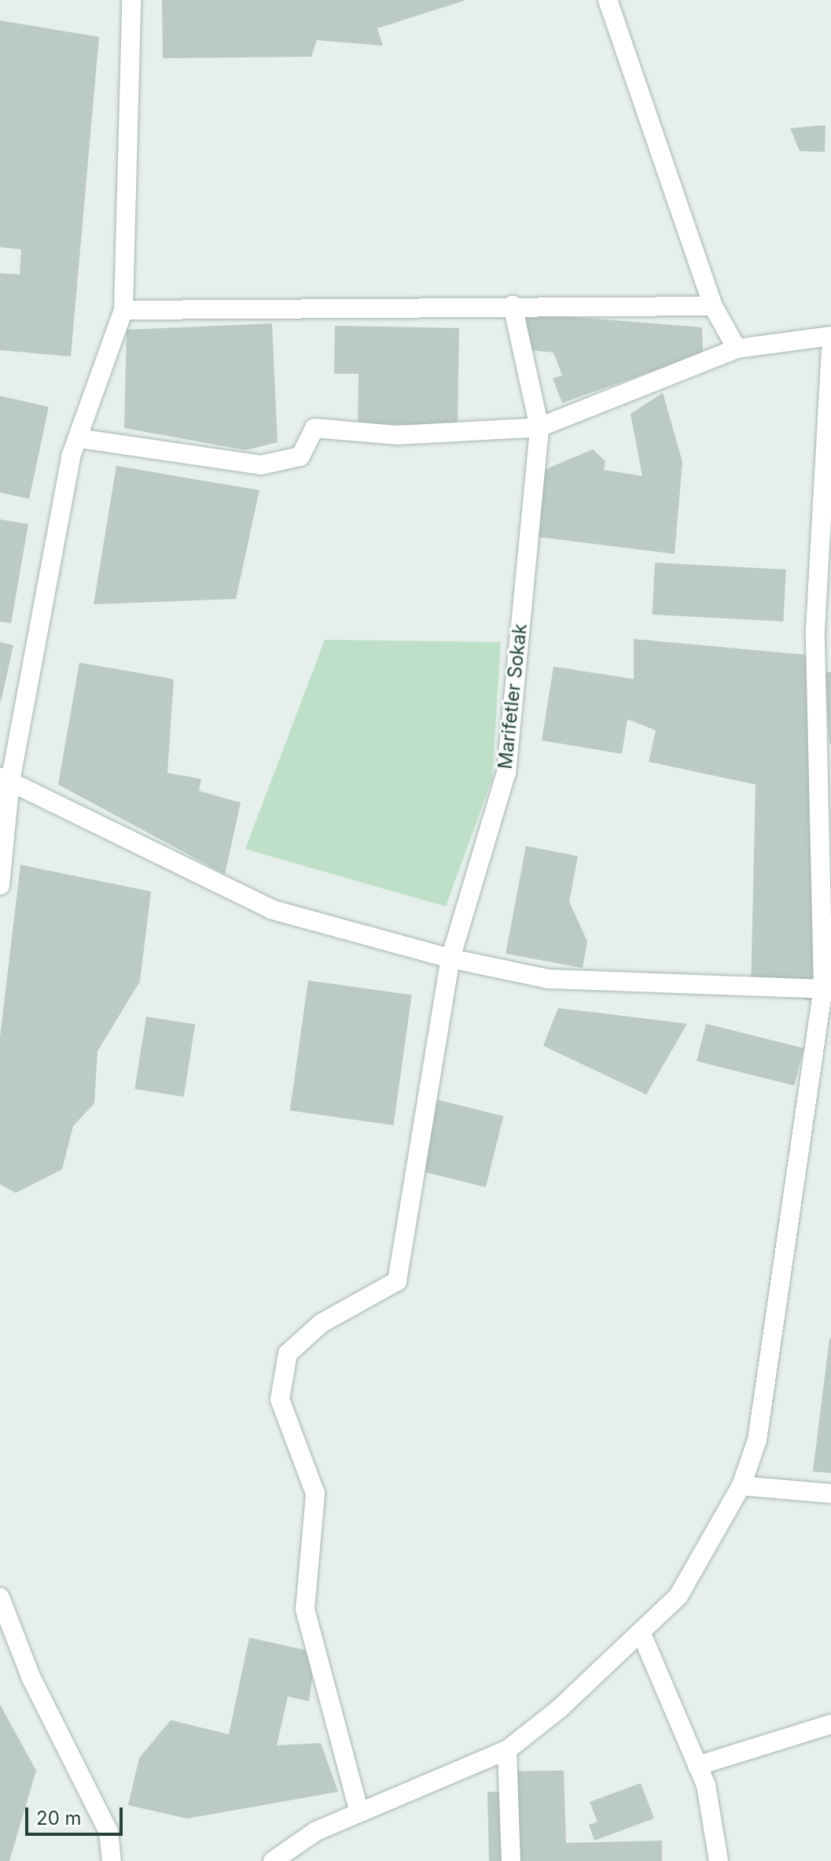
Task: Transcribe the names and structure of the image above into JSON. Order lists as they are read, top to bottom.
{
  "streets": {
    "street": ["Marifetler Sokak"]
  },
  "scale_bar": "20 m"
}
